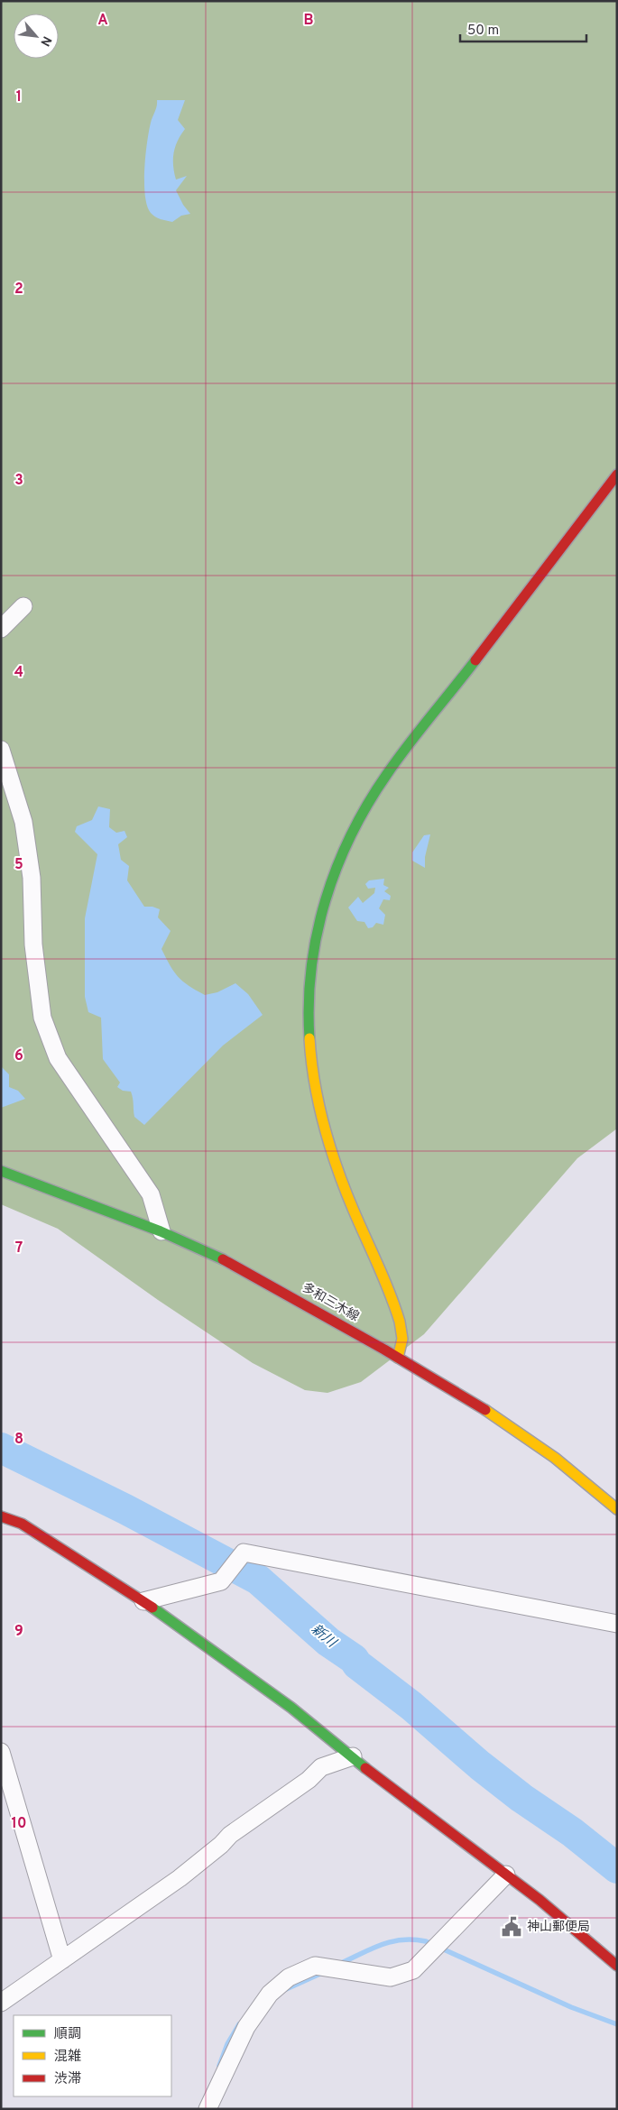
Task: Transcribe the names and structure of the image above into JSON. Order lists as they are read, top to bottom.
{
  "streets": {
    "street": ["多和三木線"]
  },
  "water": ["新川"],
  "places": {
    "public building": ["神山郵便局"]
  },
  "legend": ["順調", "混雑", "渋滞"],
  "scale_bar": "50 m",
  "north": "bottom right",
  "grid": {
    "columns": ["A", "B"],
    "rows": [
      "1",
      "2",
      "3",
      "4",
      "5",
      "6",
      "7",
      "8",
      "9",
      "10"
    ]
  }
}
